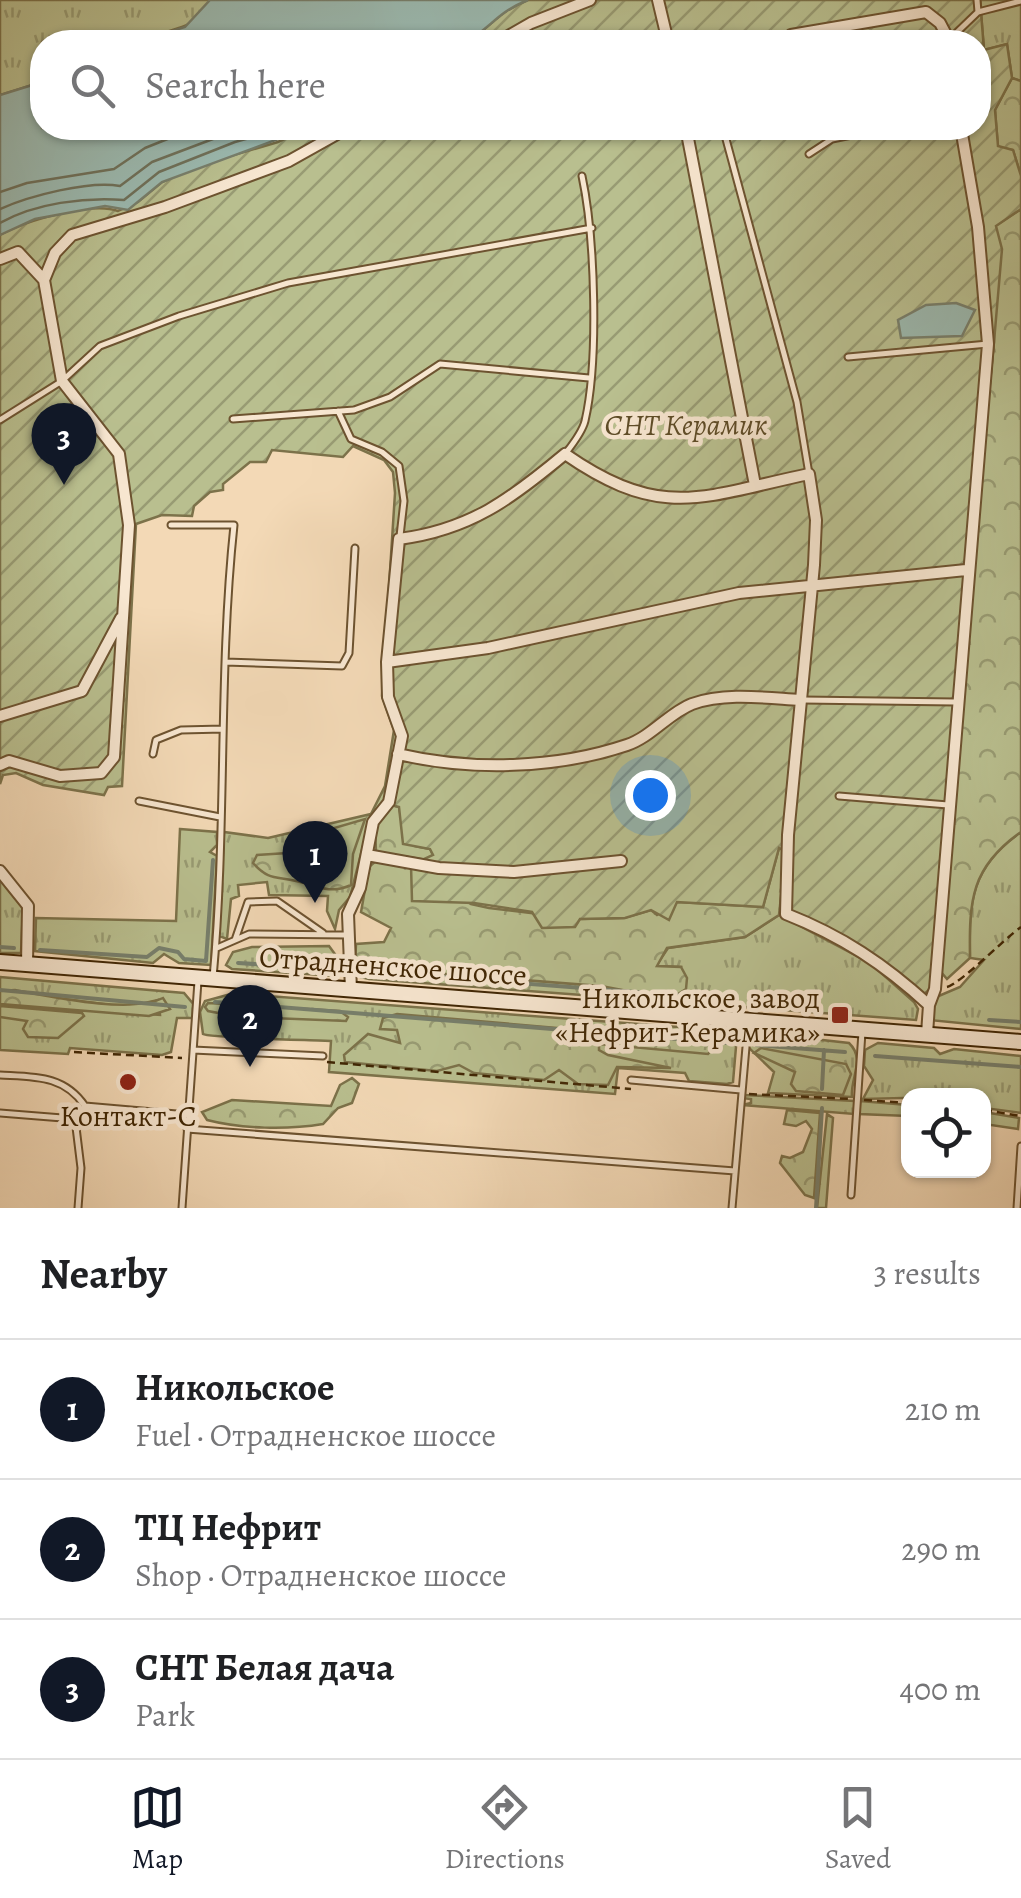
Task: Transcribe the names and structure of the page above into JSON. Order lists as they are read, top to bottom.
{
  "streets": {
    "main road": ["Отрадненское шоссе"]
  },
  "parks": ["СНТ Керамик"],
  "places": {
    "transit": ["Никольское, завод «Нефрит-Керамика»"],
    "other": ["Контакт-С"]
  },
  "page": {
    "search": "Search here",
    "pins": ["3", "1", "2"],
    "heading": ["Nearby", "3 results"],
    "list": [
      {
        "mark": "1",
        "name": "Никольское",
        "note": "Fuel · Отрадненское шоссе",
        "value": "210 m"
      },
      {
        "mark": "2",
        "name": "ТЦ Нефрит",
        "note": "Shop · Отрадненское шоссе",
        "value": "290 m"
      },
      {
        "mark": "3",
        "name": "СНТ Белая дача",
        "note": "Park",
        "value": "400 m"
      }
    ],
    "nav": ["Map", "Directions", "Saved"]
  }
}
